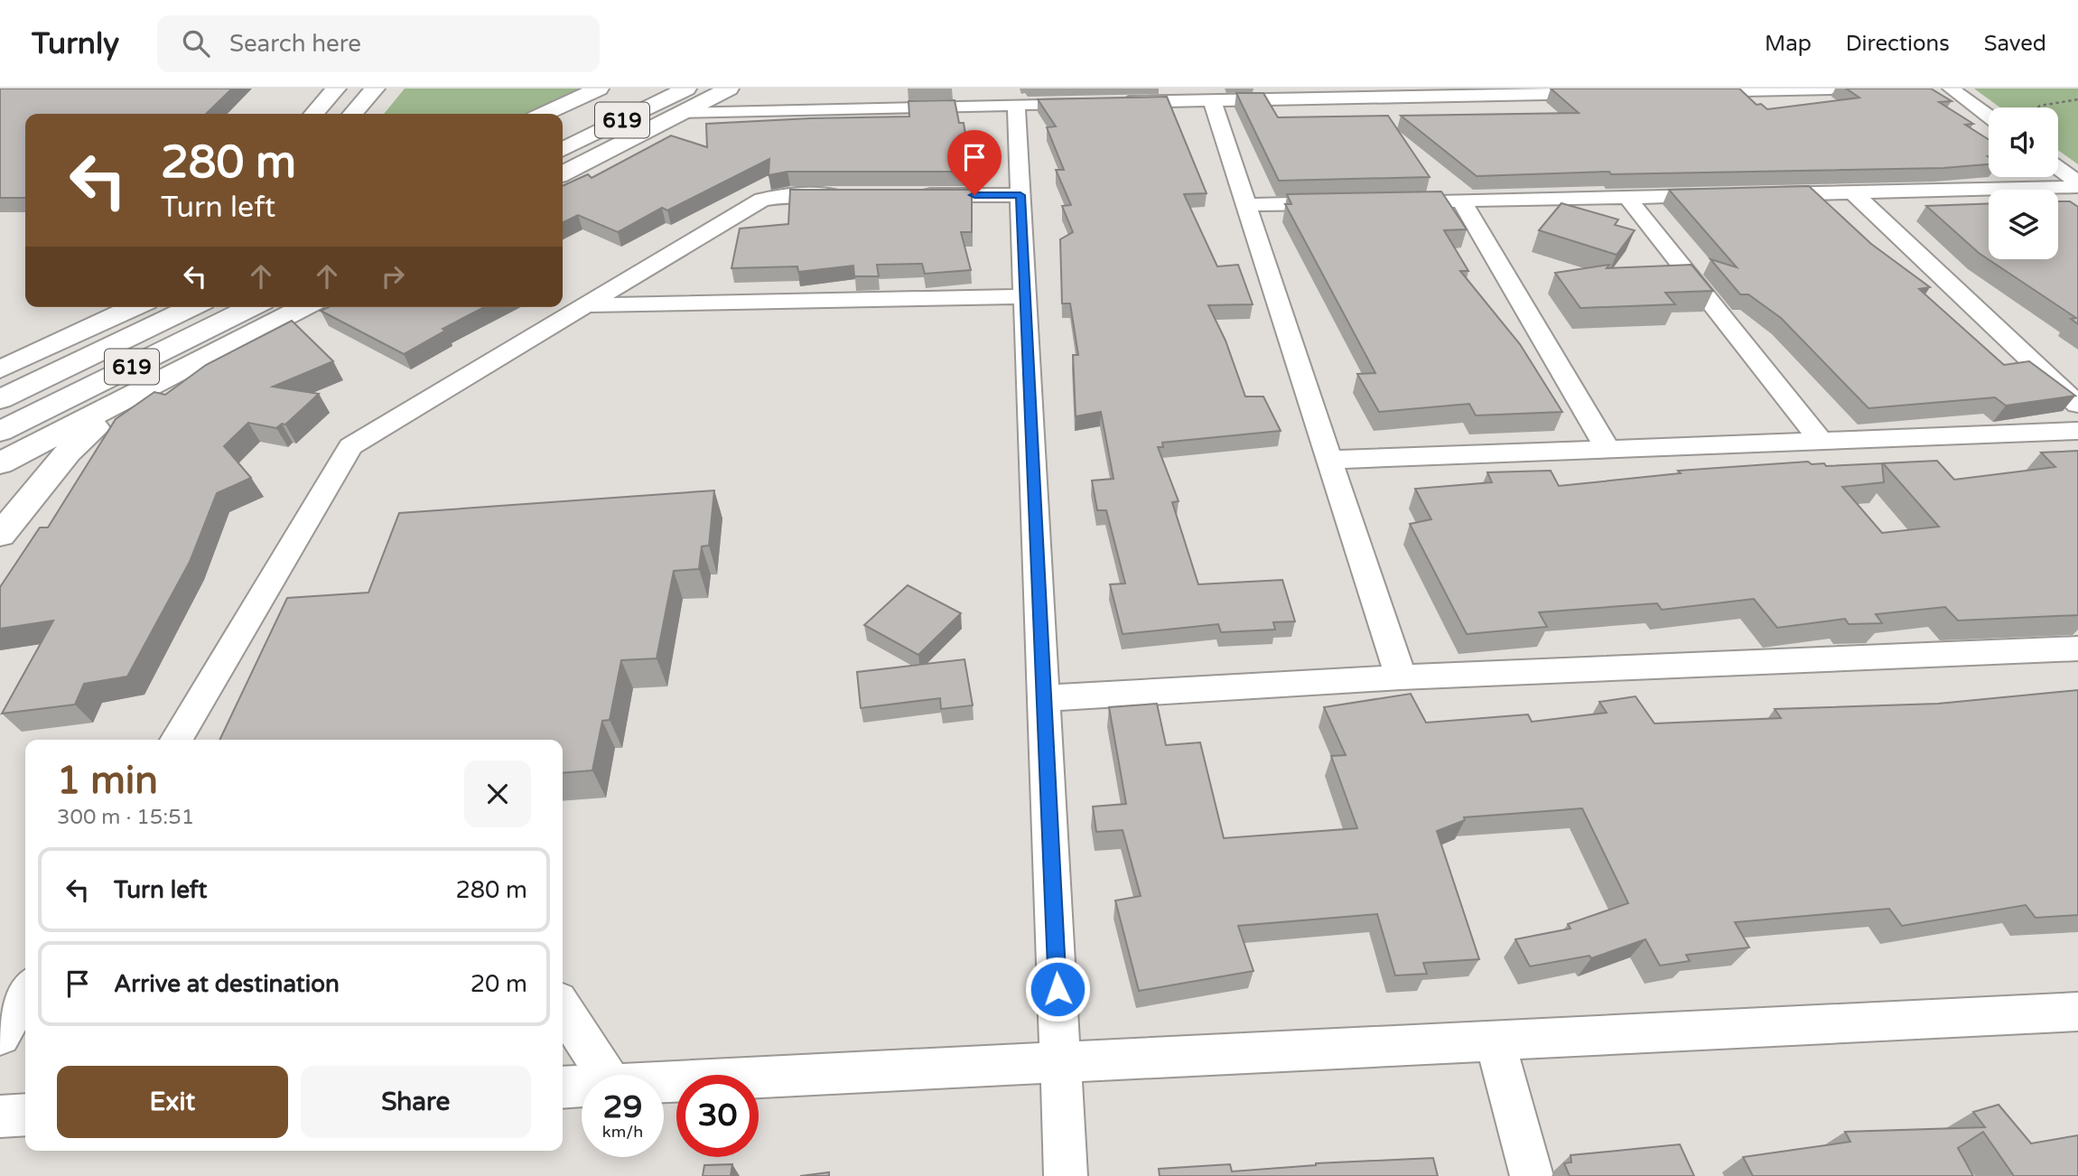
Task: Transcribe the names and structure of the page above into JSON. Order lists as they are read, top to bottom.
{
  "streets": {
    "main road": ["619"]
  },
  "page": {
    "header": "Turnly",
    "search": "Search here",
    "nav": ["Map", "Directions", "Saved"],
    "turn": ["280 m", "Turn left"],
    "heading": ["1 min", "300 m · 15:51"],
    "list": [
      {
        "name": "Turn left",
        "value": "280 m"
      },
      {
        "name": "Arrive at destination",
        "value": "20 m"
      }
    ],
    "buttons": ["Exit", "Share"],
    "speed": "29 km/h",
    "limit": "30"
  }
}
